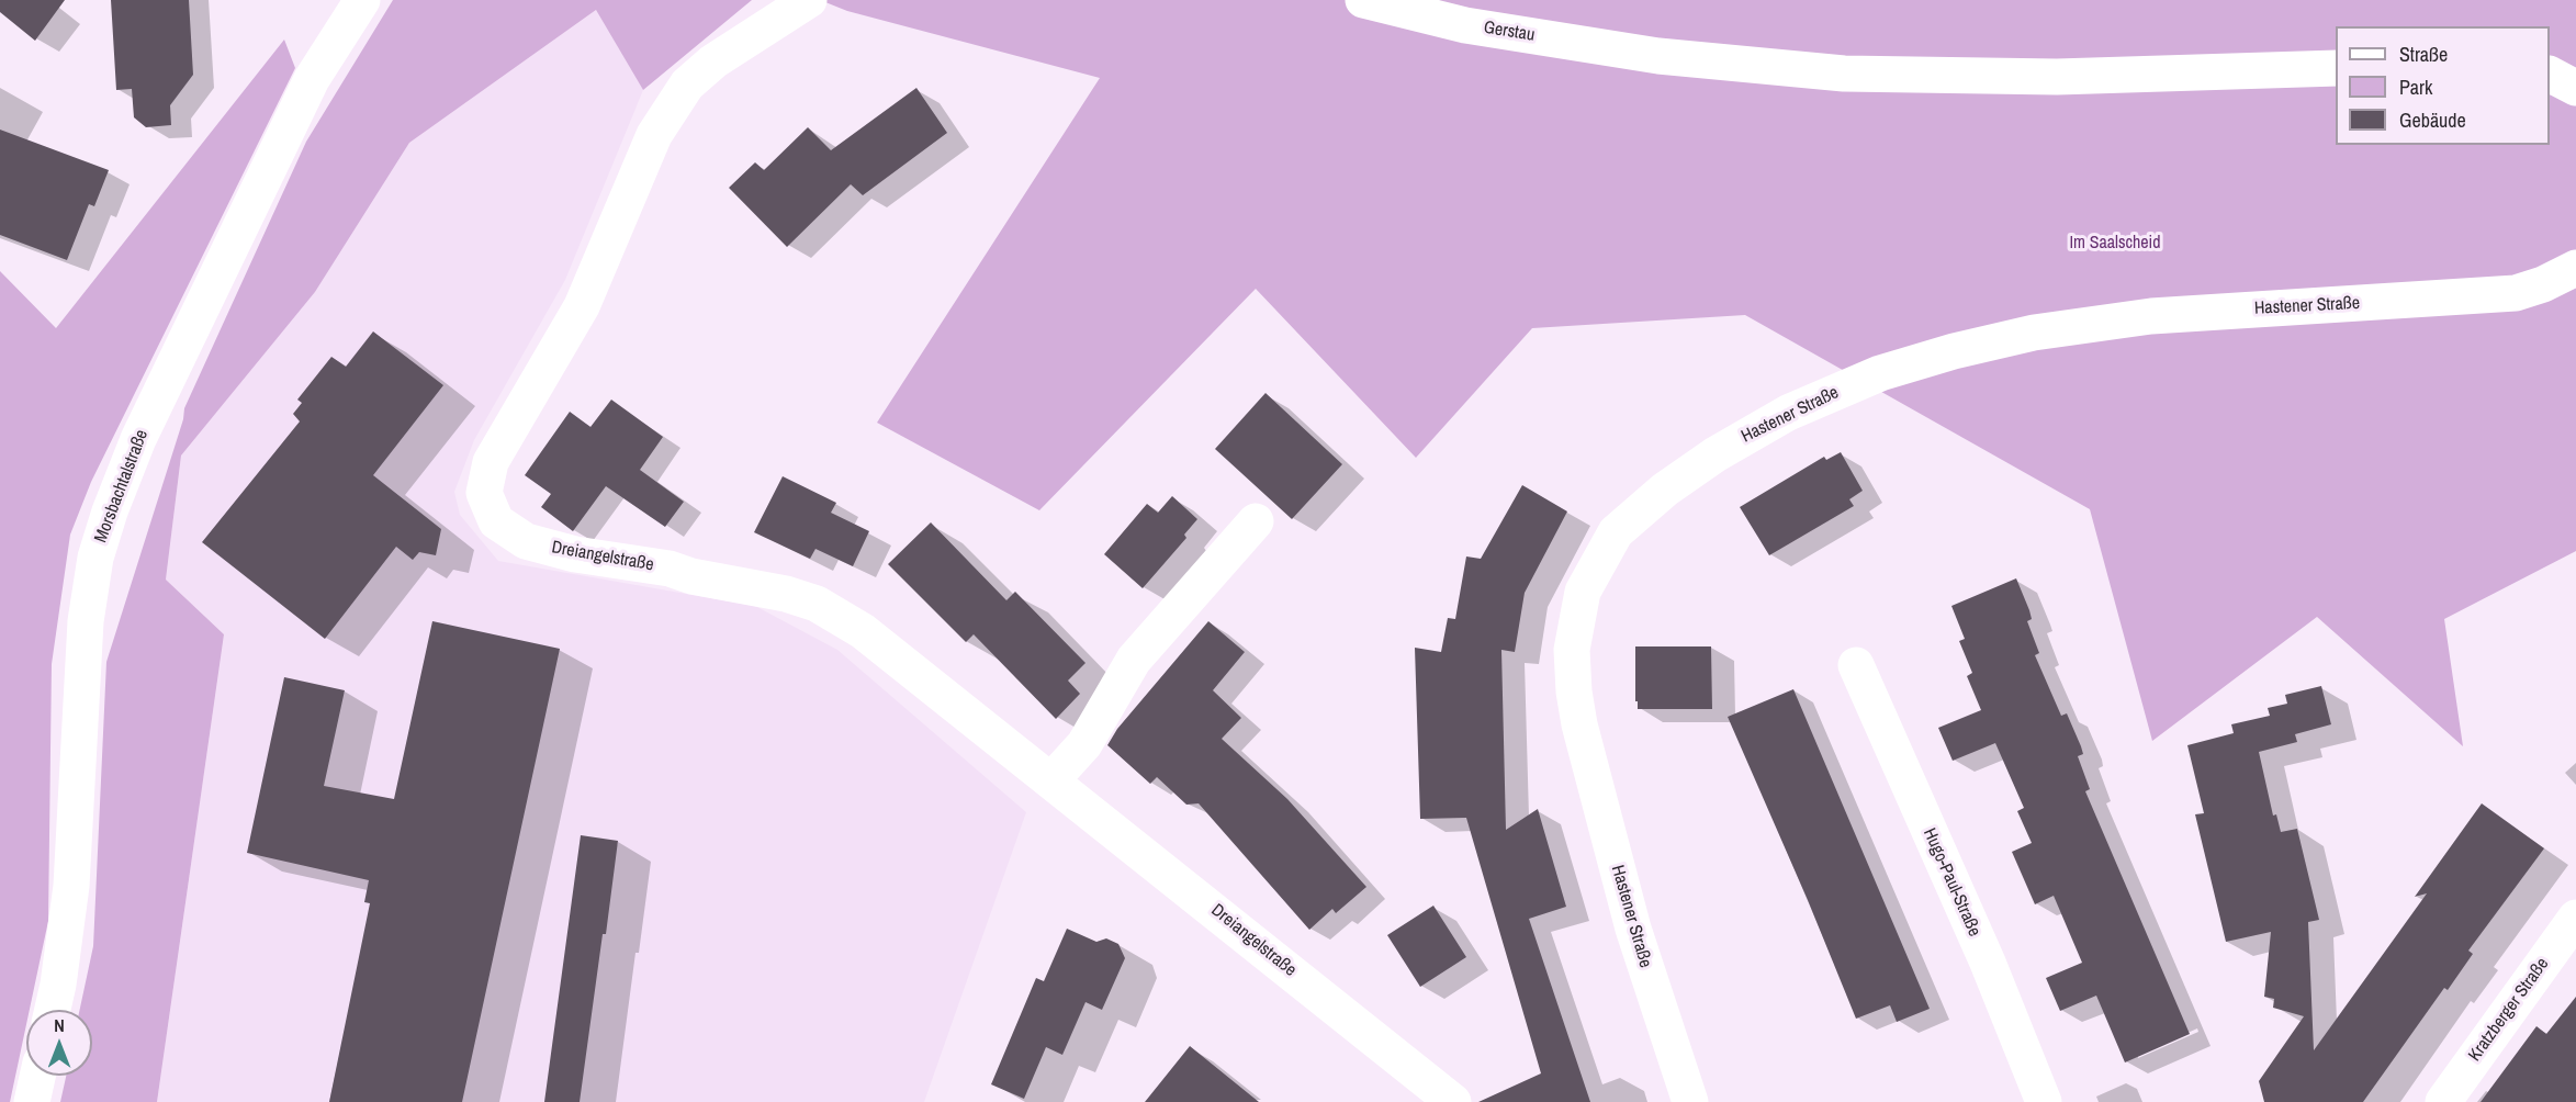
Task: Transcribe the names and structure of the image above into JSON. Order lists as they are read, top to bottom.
{
  "streets": {
    "main road": [
      "Gerstau",
      "Hastener Straße",
      "Morsbachtalstraße",
      "Dreiangelstraße",
      "Hugo-Paul-Straße",
      "Kratzberger Straße"
    ]
  },
  "parks": ["Im Saalscheid"],
  "legend": ["Straße", "Park", "Gebäude"],
  "north": "top"
}
